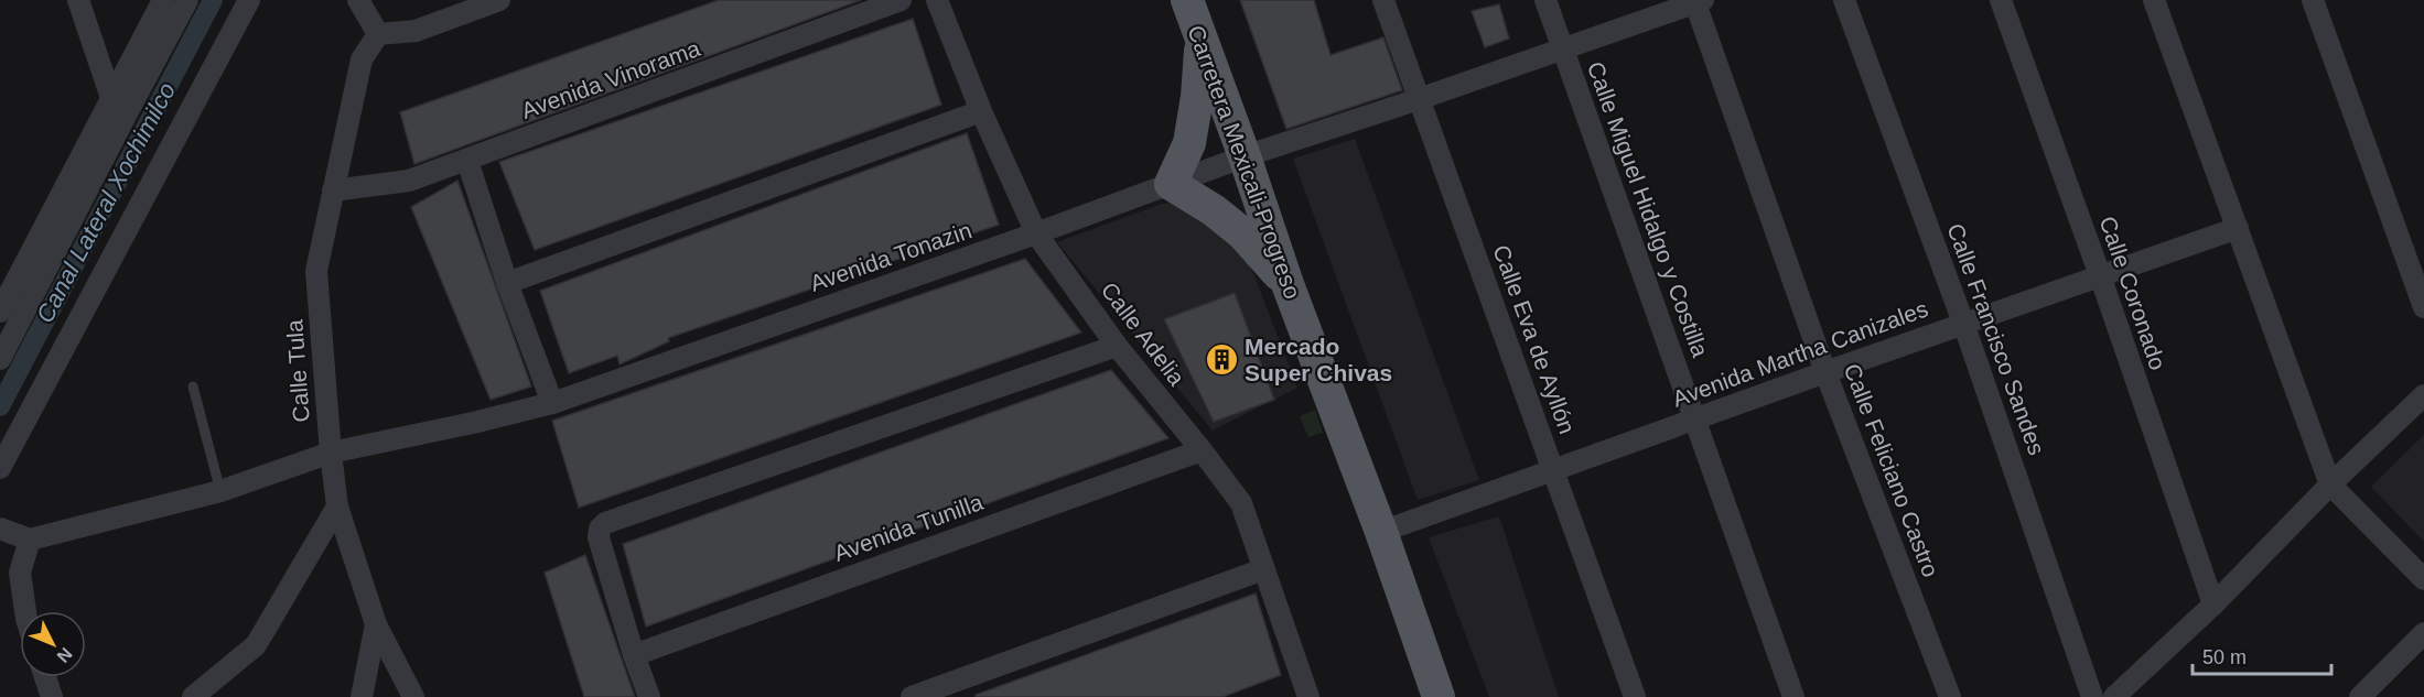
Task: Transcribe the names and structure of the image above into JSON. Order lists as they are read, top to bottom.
{
  "streets": {
    "main road": ["Carretera Mexicali-Progreso"],
    "street": [
      "Avenida Vinorama",
      "Calle Miguel Hidalgo y Costilla",
      "Avenida Tonazin",
      "Calle Coronado",
      "Calle Adelia",
      "Calle Eva de Ayllón",
      "Calle Francisco Sandes",
      "Avenida Martha Canizales",
      "Calle Tula",
      "Calle Feliciano Castro",
      "Avenida Tunilla"
    ]
  },
  "crossings": [
    ["Avenida Vinorama", "Calle Tula"],
    ["Carretera Mexicali-Progreso", "Avenida Tonazin"],
    ["Carretera Mexicali-Progreso", "Avenida Martha Canizales"],
    ["Calle Miguel Hidalgo y Costilla", "Avenida Tonazin"],
    ["Calle Miguel Hidalgo y Costilla", "Avenida Martha Canizales"],
    ["Avenida Tonazin", "Calle Adelia"],
    ["Avenida Tonazin", "Calle Eva de Ayllón"],
    ["Avenida Tonazin", "Calle Tula"],
    ["Avenida Tonazin", "Calle Feliciano Castro"],
    ["Calle Coronado", "Avenida Martha Canizales"],
    ["Calle Adelia", "Avenida Tunilla"],
    ["Calle Eva de Ayllón", "Avenida Martha Canizales"],
    ["Calle Francisco Sandes", "Avenida Martha Canizales"],
    ["Avenida Martha Canizales", "Calle Feliciano Castro"]
  ],
  "water": ["Canal Lateral Xochimilco"],
  "places": {
    "building": ["Mercado Super Chivas"]
  },
  "scale_bar": "50 m",
  "north": "bottom right"
}
